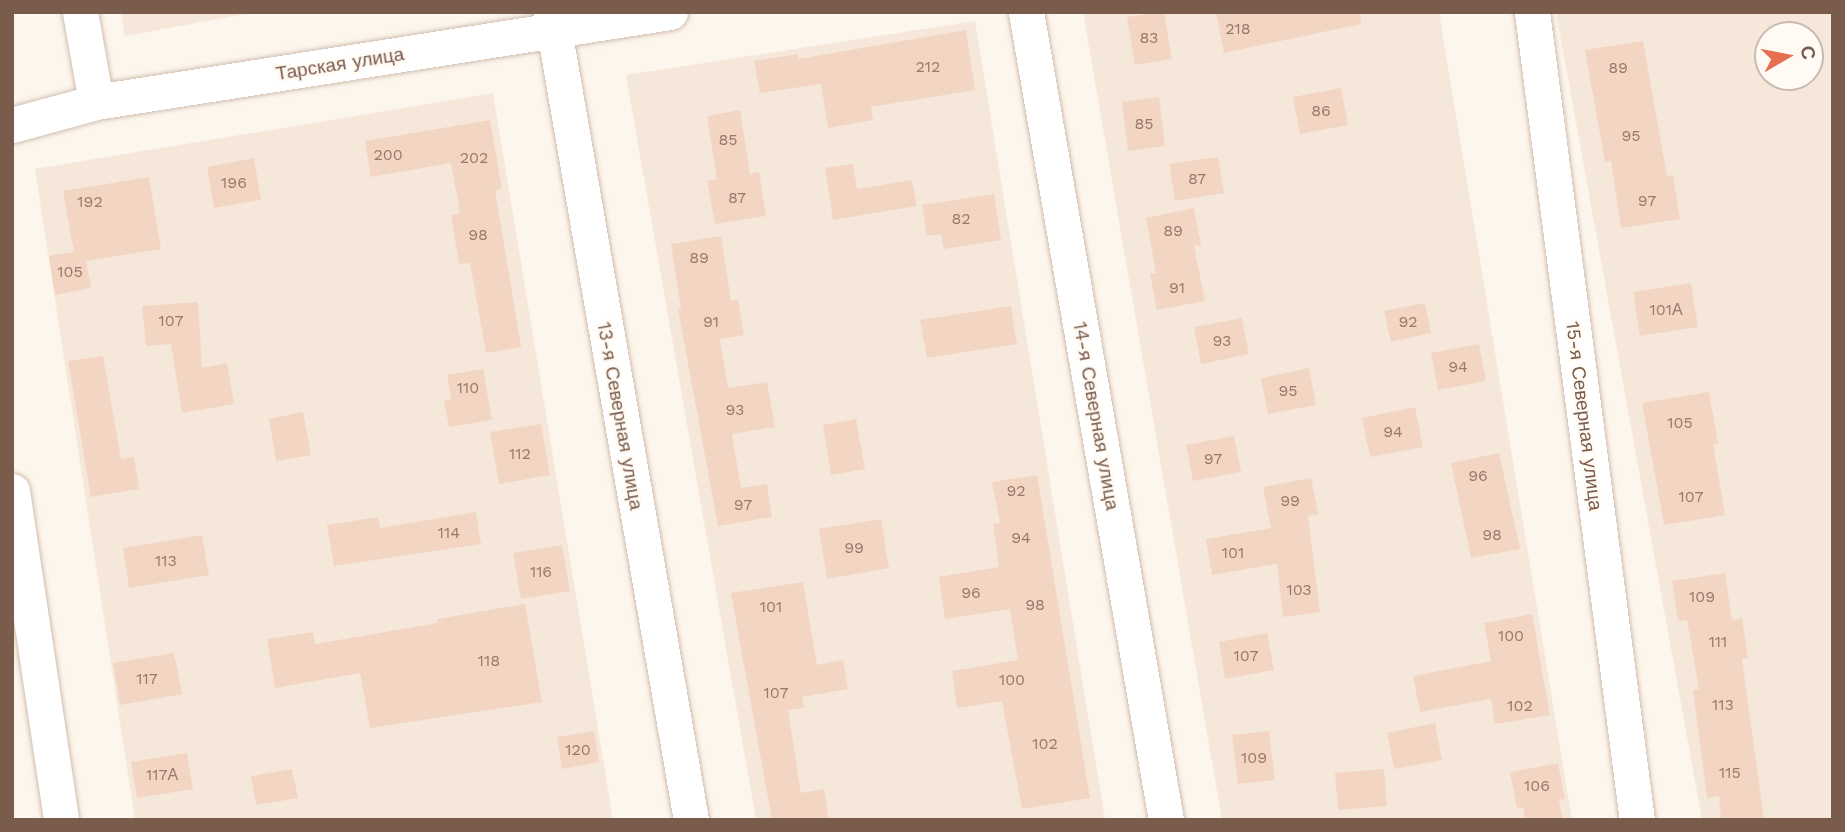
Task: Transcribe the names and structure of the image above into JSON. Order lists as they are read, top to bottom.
{
  "streets": {
    "street": [
      "Тарская улица",
      "13-я Северная улица",
      "14-я Северная улица",
      "15-я Северная улица"
    ]
  },
  "crossings": [
    ["Тарская улица", "13-я Северная улица"]
  ],
  "house_numbers": [
    "218",
    "83",
    "212",
    "89",
    "86",
    "85",
    "95",
    "85",
    "200",
    "202",
    "87",
    "196",
    "87",
    "97",
    "192",
    "82",
    "89",
    "98",
    "89",
    "105",
    "91",
    "101А",
    "107",
    "91",
    "92",
    "93",
    "94",
    "110",
    "95",
    "93",
    "105",
    "94",
    "112",
    "97",
    "96",
    "92",
    "107",
    "99",
    "97",
    "114",
    "98",
    "94",
    "99",
    "101",
    "113",
    "116",
    "103",
    "96",
    "109",
    "98",
    "101",
    "100",
    "111",
    "107",
    "118",
    "117",
    "100",
    "107",
    "113",
    "102",
    "102",
    "120",
    "109",
    "115",
    "117А",
    "106"
  ],
  "north": "right"
}
